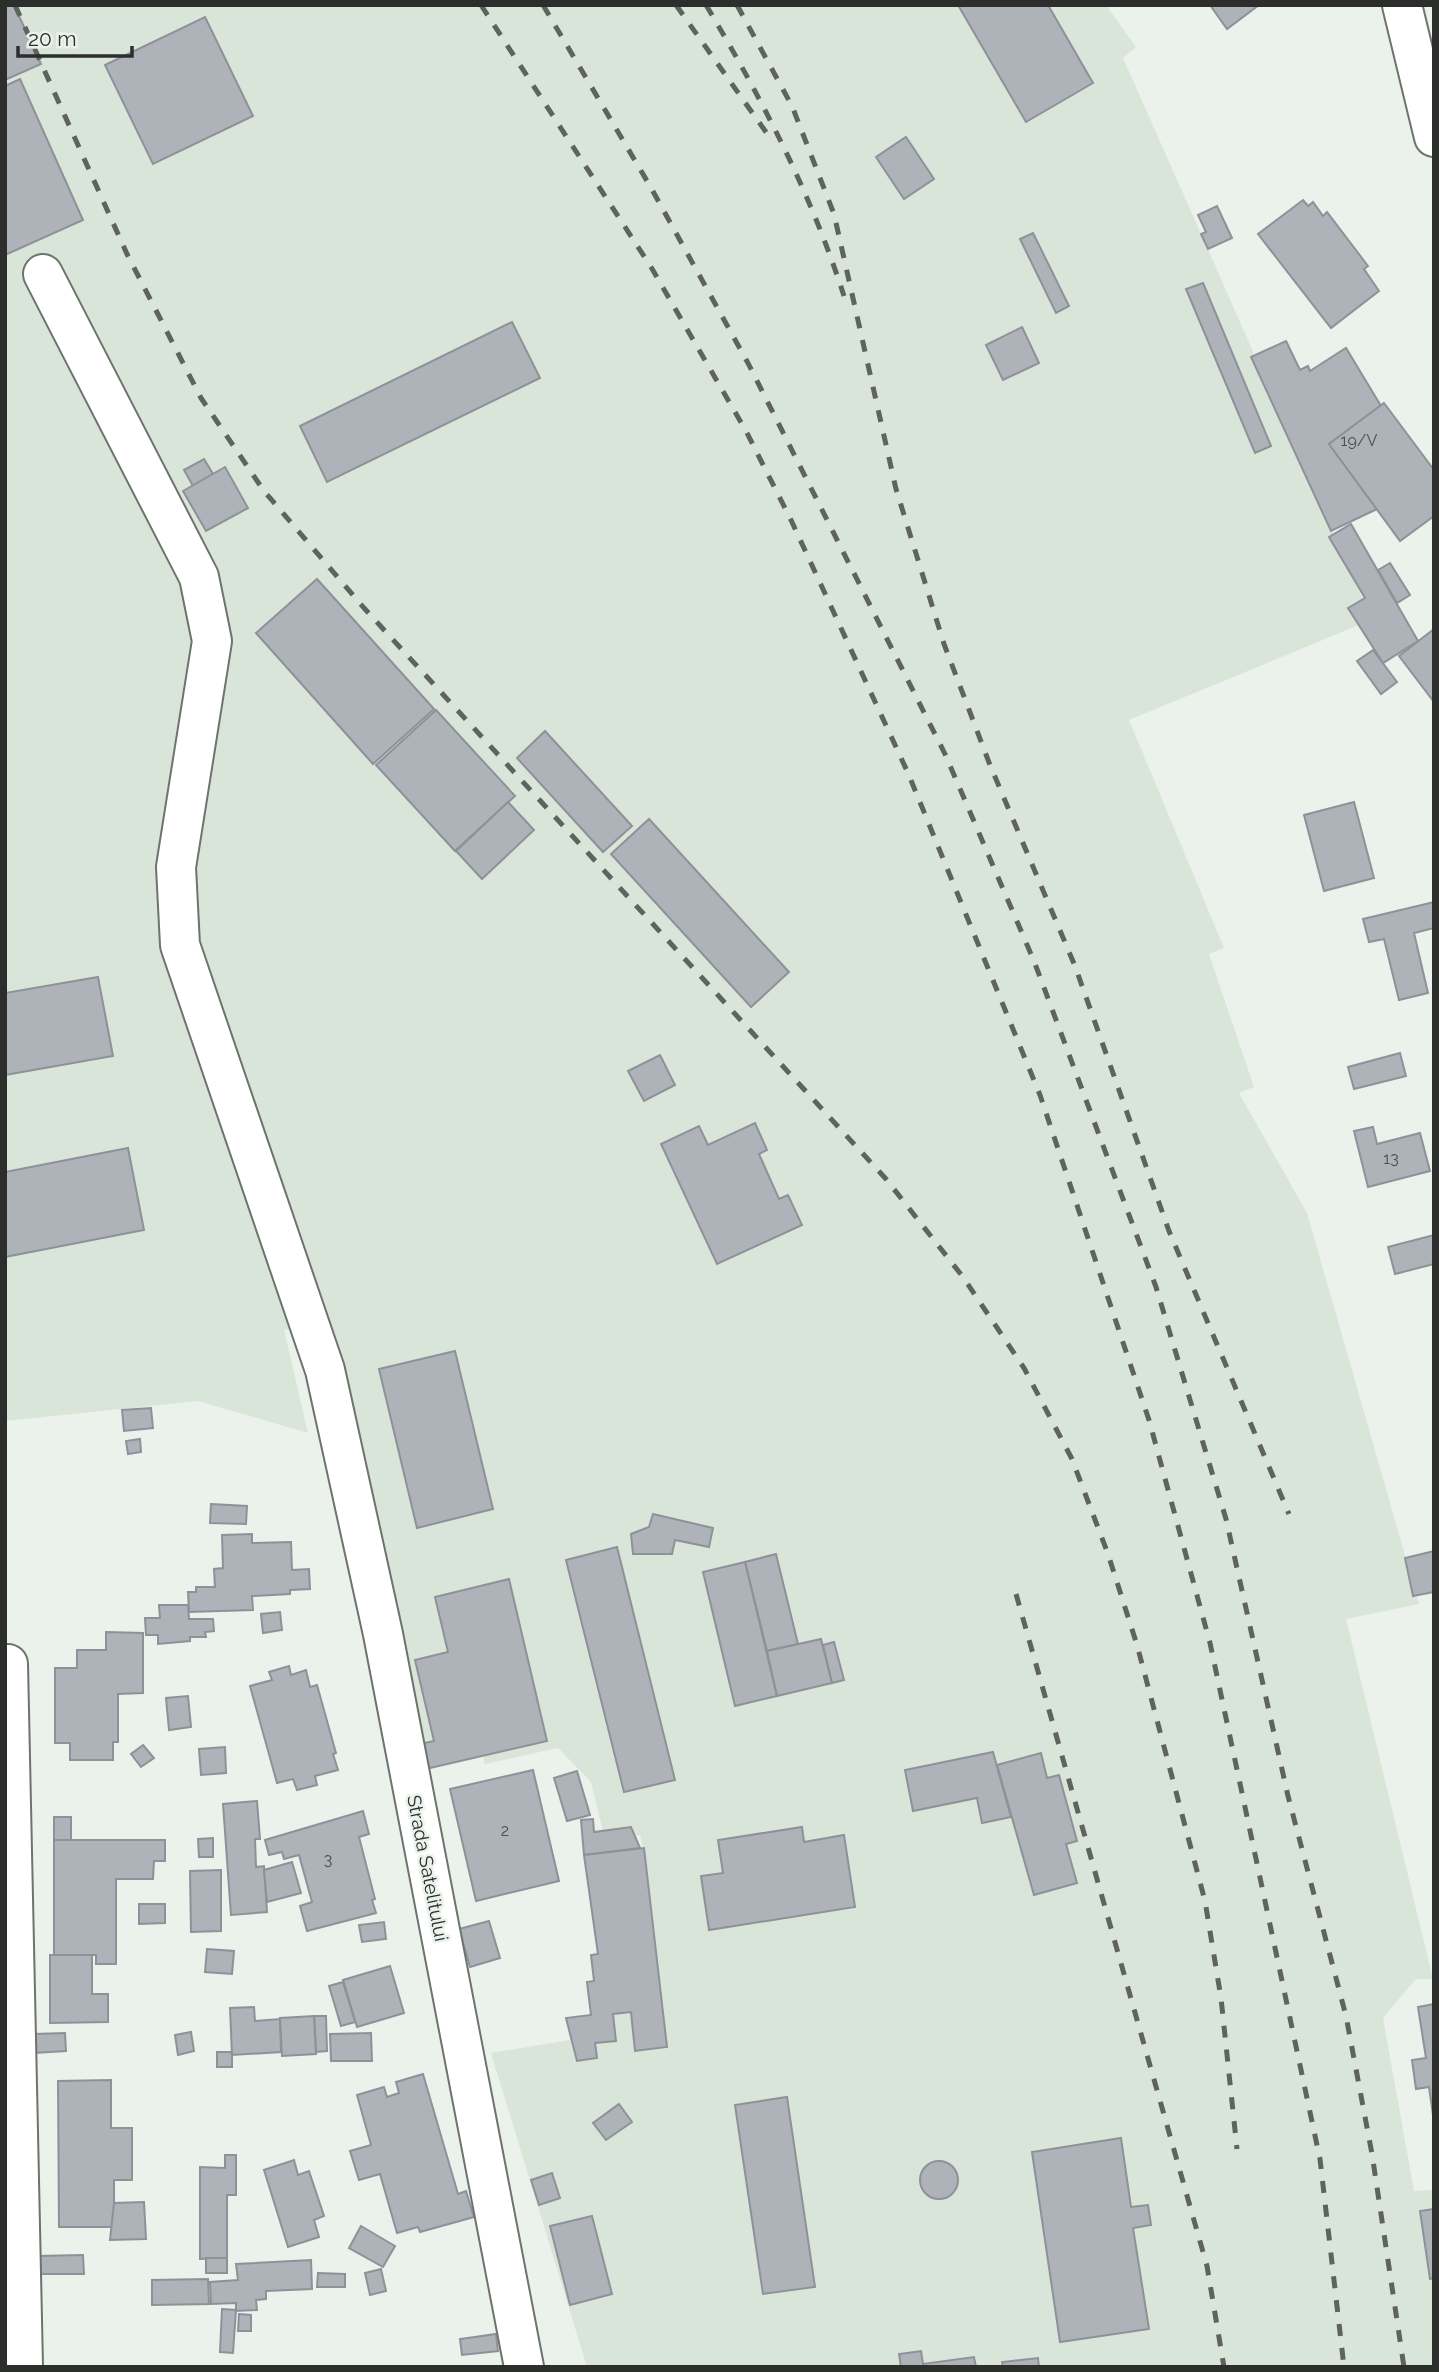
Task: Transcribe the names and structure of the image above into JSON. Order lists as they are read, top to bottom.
{
  "streets": {
    "street": ["Strada Satelitului"]
  },
  "house_numbers": [
    "19/V",
    "13",
    "2",
    "3"
  ],
  "scale_bar": "20 m"
}
